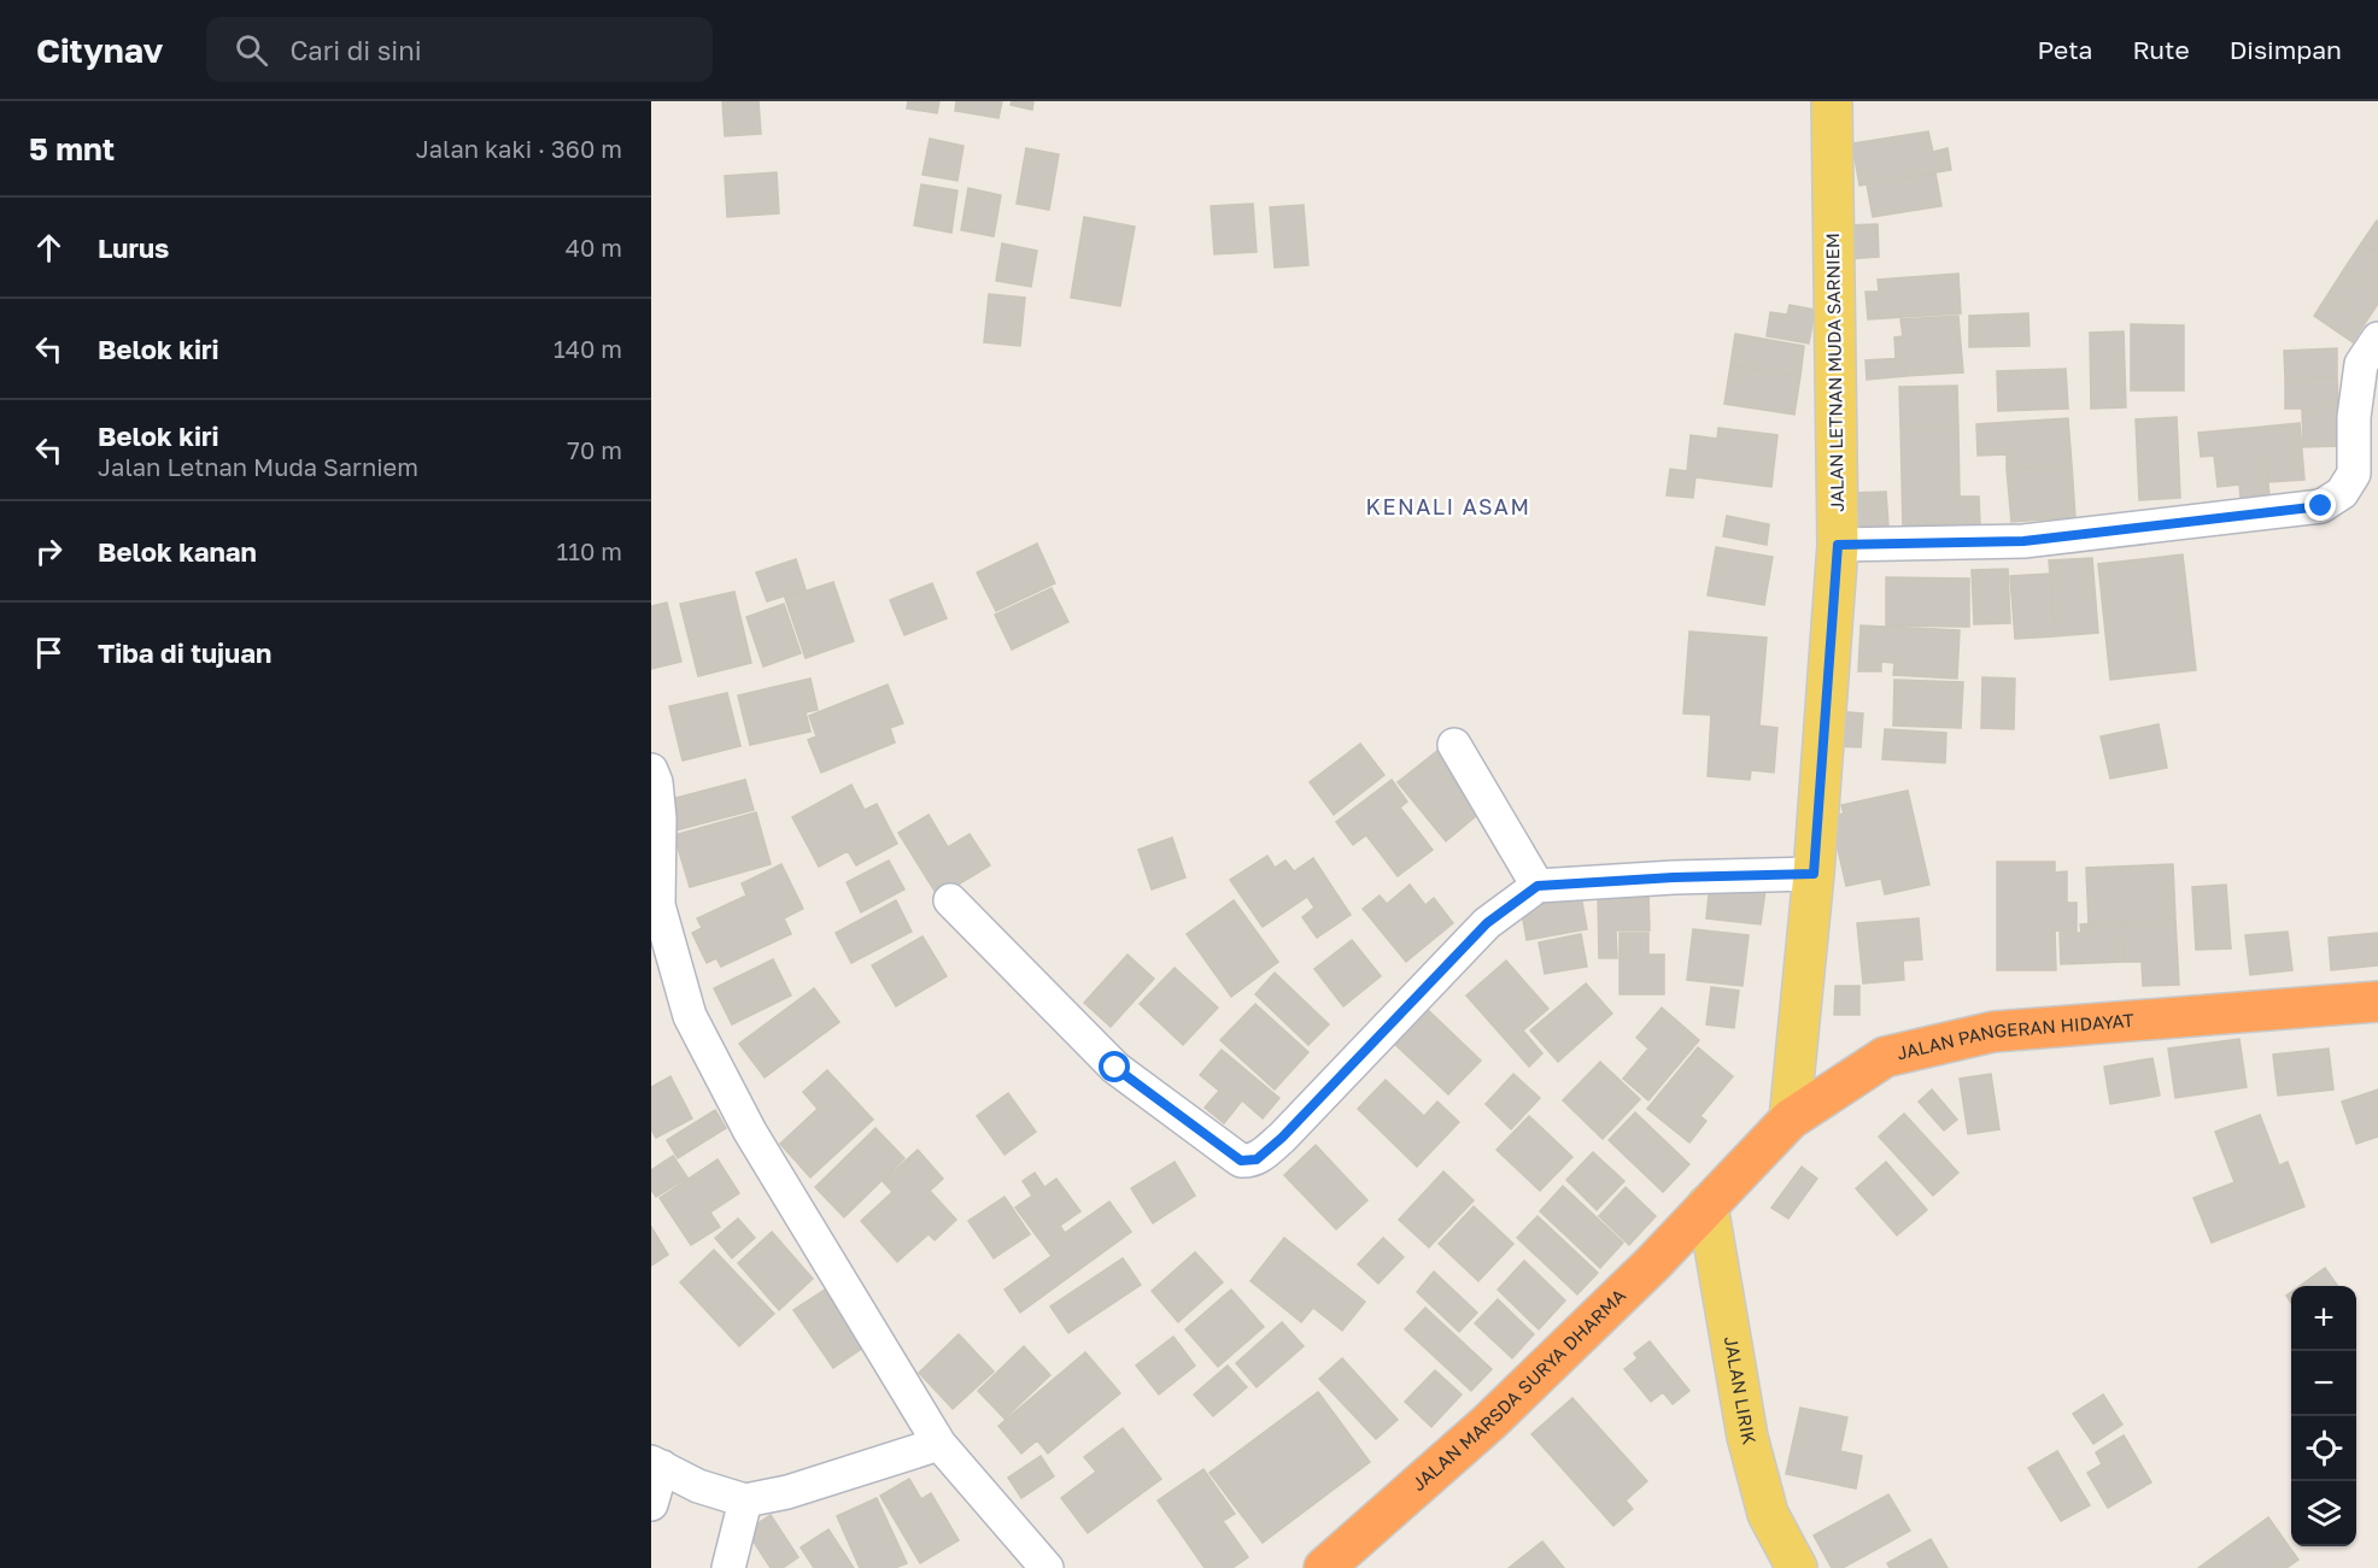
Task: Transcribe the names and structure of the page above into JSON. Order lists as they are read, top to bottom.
{
  "streets": {
    "highway": ["JALAN PANGERAN HIDAYAT", "JALAN MARSDA SURYA DHARMA"],
    "main road": ["JALAN LETNAN MUDA SARNIEM", "JALAN LIRIK"]
  },
  "crossings": [
    ["JALAN LETNAN MUDA SARNIEM", "JALAN PANGERAN HIDAYAT"],
    ["JALAN PANGERAN HIDAYAT", "JALAN MARSDA SURYA DHARMA"],
    ["JALAN PANGERAN HIDAYAT", "JALAN LIRIK"],
    ["JALAN MARSDA SURYA DHARMA", "JALAN LIRIK"]
  ],
  "districts": ["KENALI ASAM"],
  "page": {
    "header": "Citynav",
    "search": "Cari di sini",
    "nav": ["Peta", "Rute", "Disimpan"],
    "heading": ["5 mnt", "Jalan kaki · 360 m"],
    "list": [
      ["Lurus", "40 m"],
      ["Belok kiri", "140 m"],
      ["Belok kiri", "Jalan Letnan Muda Sarniem", "70 m"],
      ["Belok kanan", "110 m"],
      "Tiba di tujuan"
    ],
    "map_buttons": ["+", "−"]
  }
}
